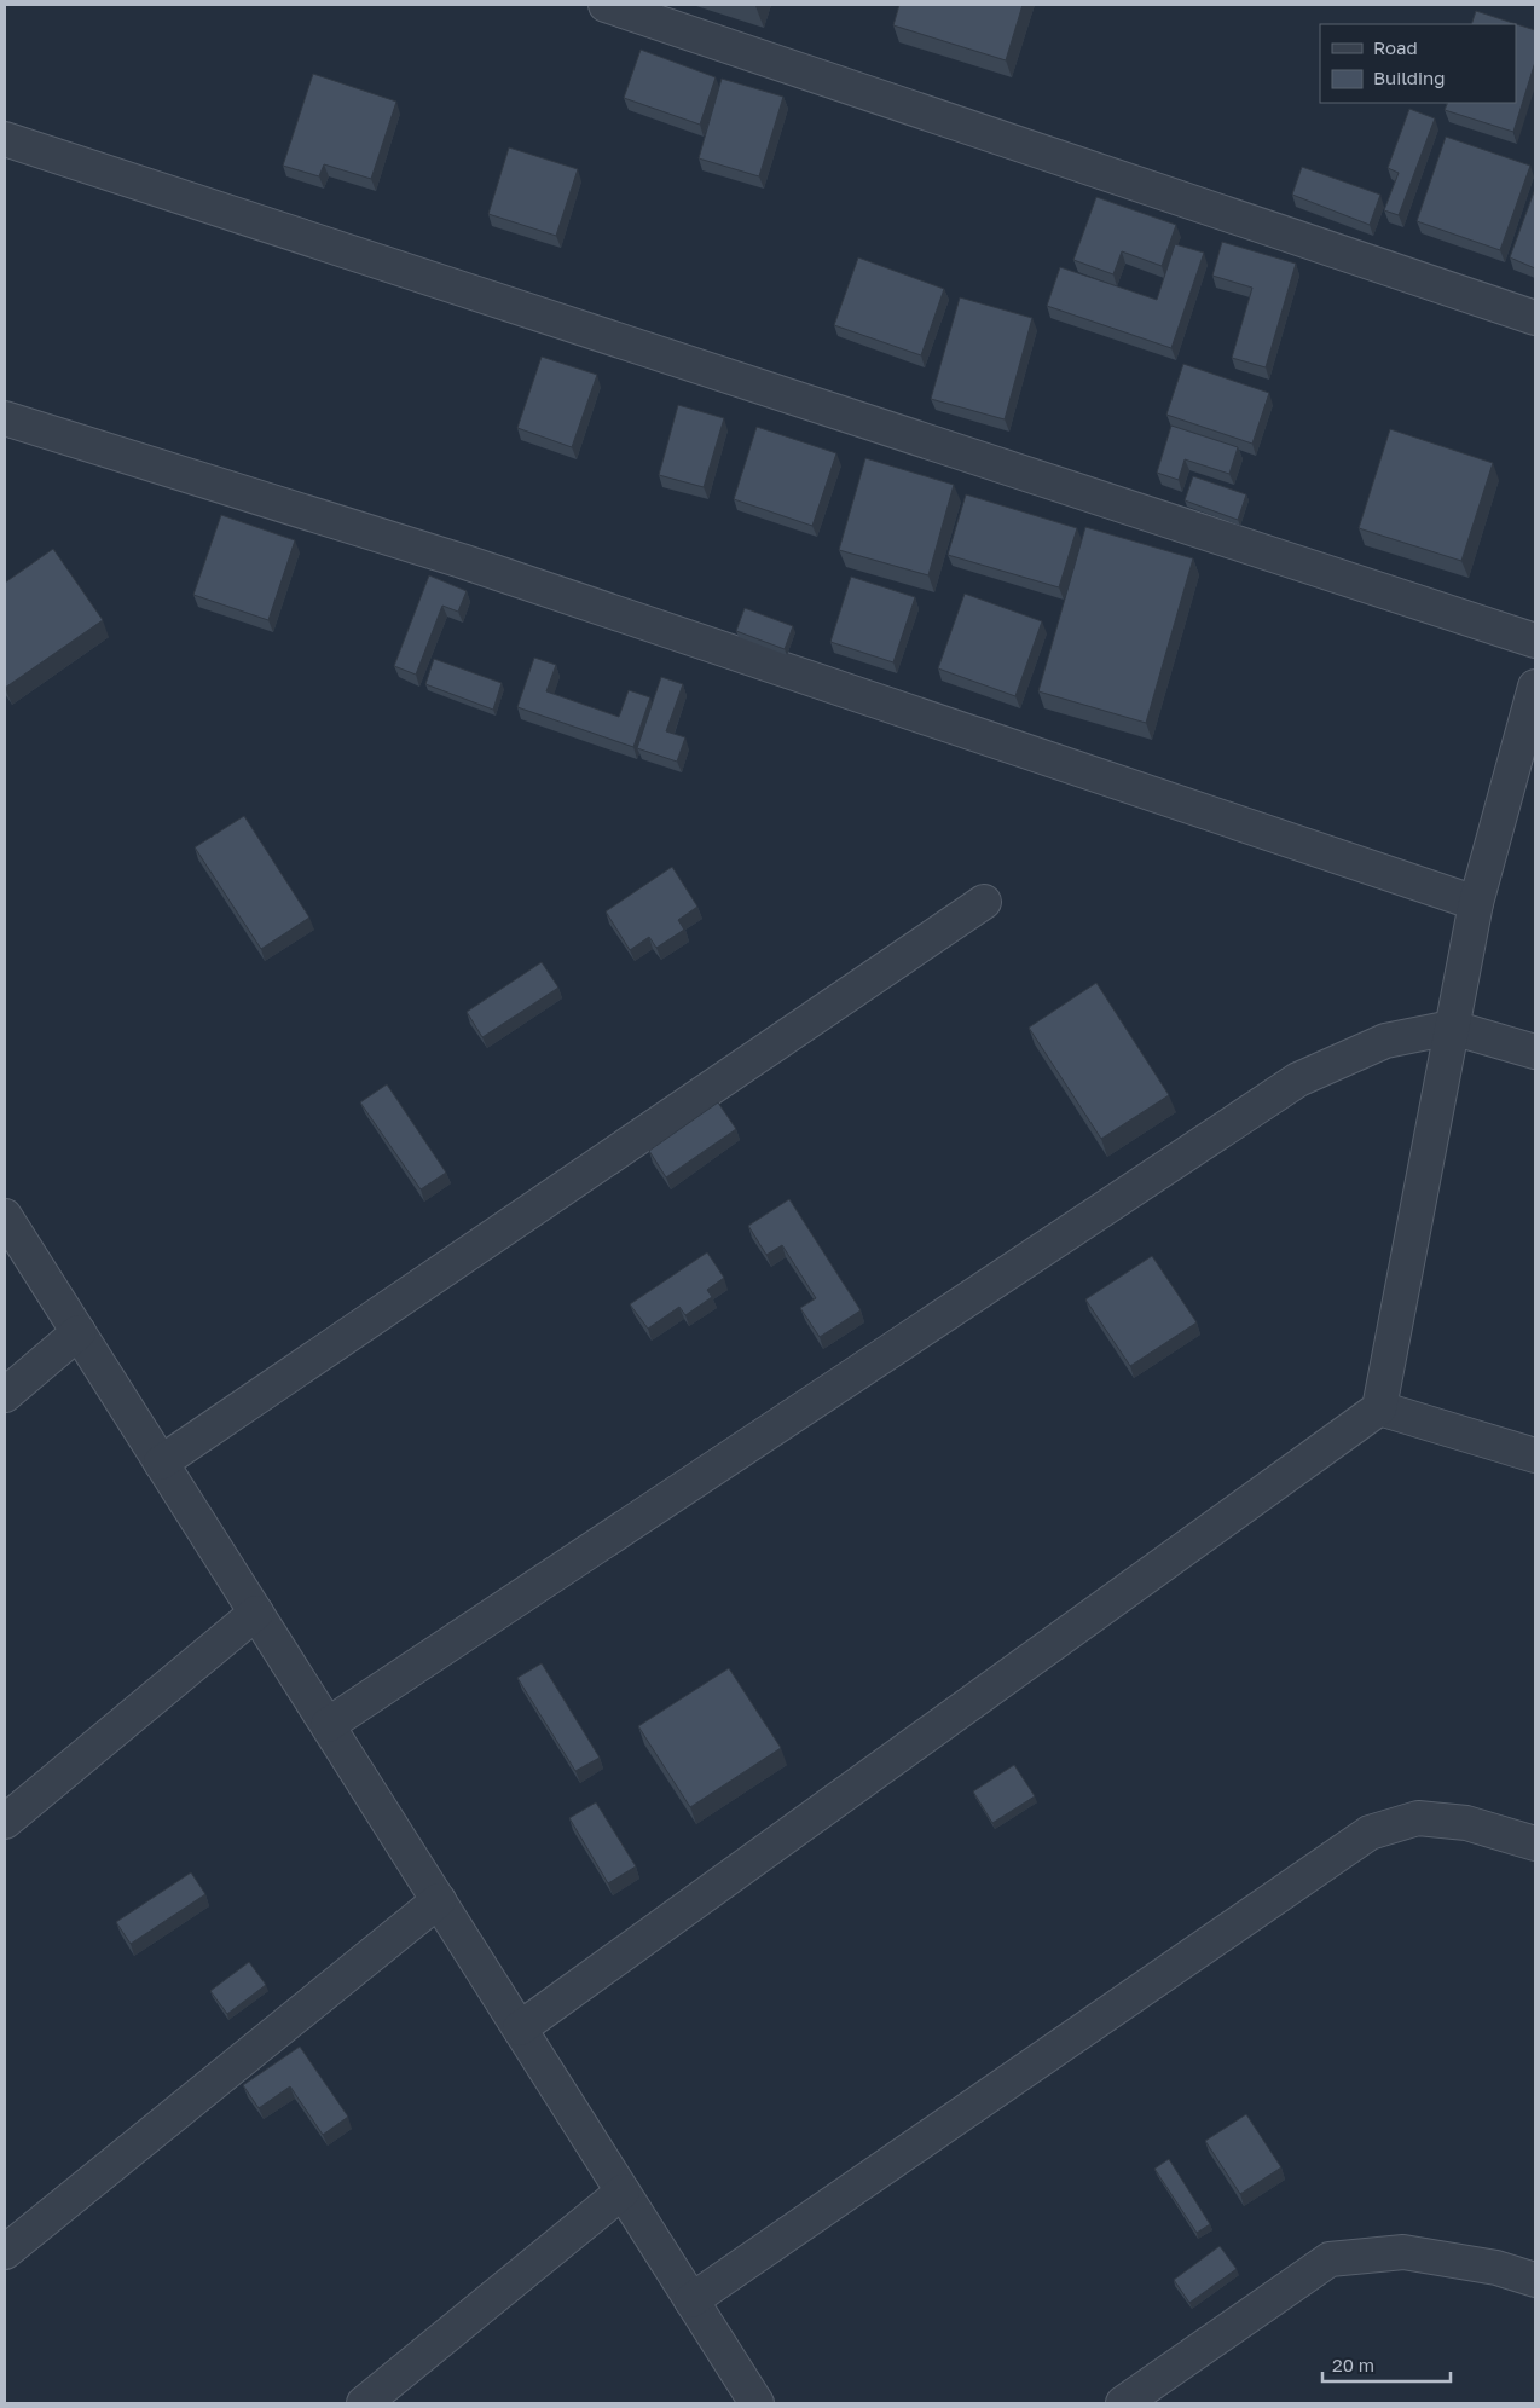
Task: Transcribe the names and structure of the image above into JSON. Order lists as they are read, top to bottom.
{
  "legend": ["Road", "Building"],
  "scale_bar": "20 m"
}
